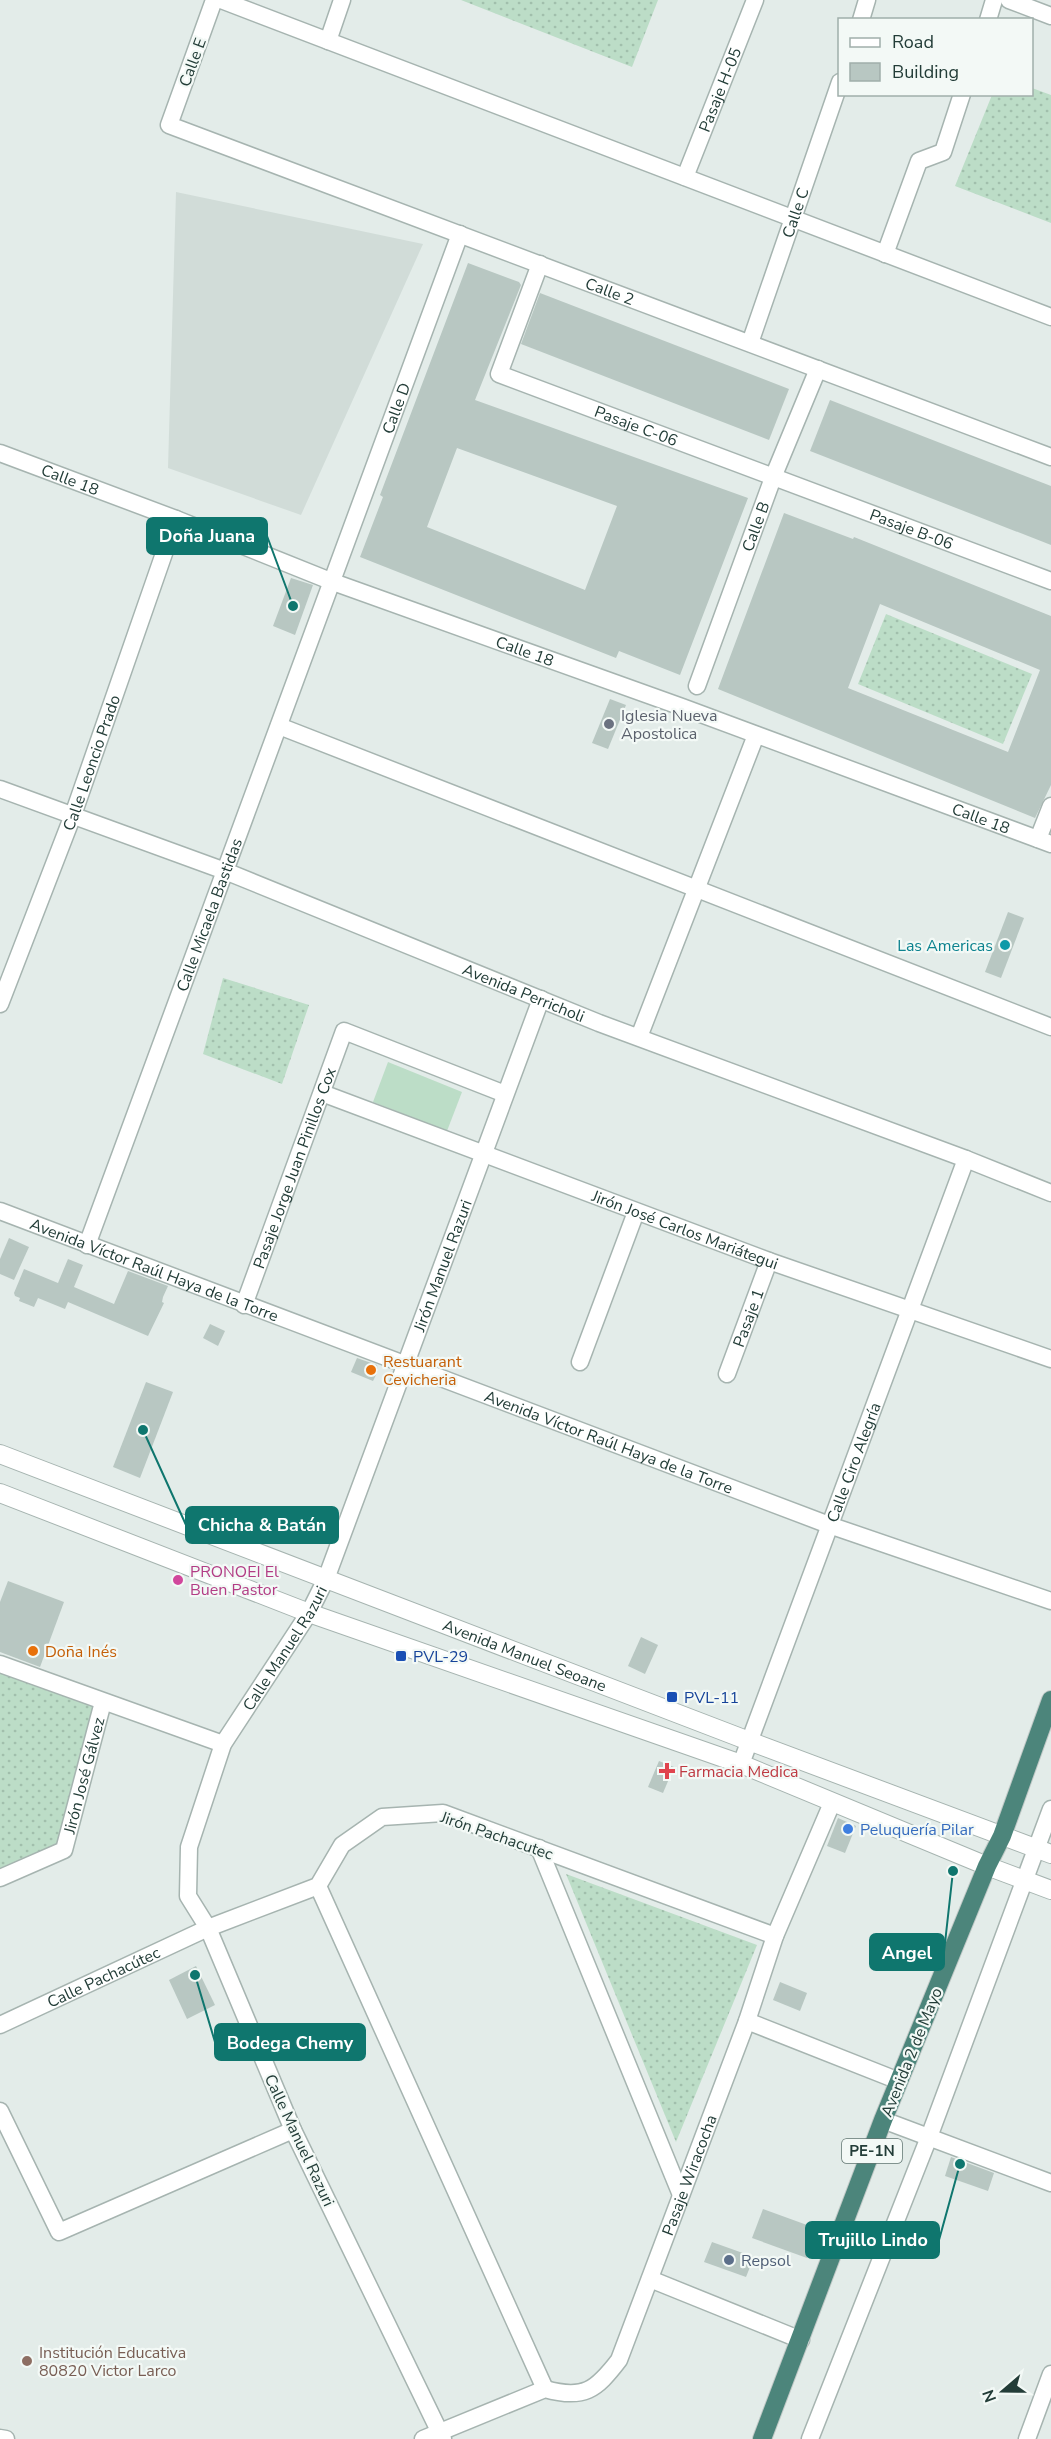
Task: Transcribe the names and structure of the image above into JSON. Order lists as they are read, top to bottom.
{
  "streets": {
    "highway": ["Avenida 2 de Mayo", "PE-1N"],
    "street": [
      "Calle E",
      "Pasaje H-05",
      "Calle C",
      "Calle 2",
      "Calle D",
      "Pasaje C-06",
      "Calle 18",
      "Calle B",
      "Pasaje B-06",
      "Calle Leoncio Prado",
      "Calle Micaela Bastidas",
      "Avenida Perricholi",
      "Pasaje Jorge Juan Pinillos Cox",
      "Jirón José Carlos Mariátegui",
      "Jirón Manuel Razuri",
      "Avenida Víctor Raúl Haya de la Torre",
      "Pasaje 1",
      "Calle Ciro Alegría",
      "Calle Manuel Razuri",
      "Avenida Manuel Seoane",
      "Jirón José Gálvez",
      "Jirón Pachacutec",
      "Calle Pachacútec",
      "Pasaje Wiracocha"
    ]
  },
  "crossings": [
    ["Calle E", "Calle 2"],
    ["Calle C", "Calle 2"],
    ["Calle 2", "Calle D"],
    ["Calle 2", "Pasaje C-06"],
    ["Calle 2", "Calle B"],
    ["Calle D", "Calle 18"],
    ["Calle D", "Calle Micaela Bastidas"],
    ["Pasaje C-06", "Calle B"],
    ["Pasaje C-06", "Pasaje B-06"],
    ["Calle 18", "Calle Leoncio Prado"],
    ["Calle 18", "Calle Micaela Bastidas"],
    ["Calle B", "Pasaje B-06"],
    ["Calle Leoncio Prado", "Avenida Perricholi"],
    ["Calle Micaela Bastidas", "Avenida Perricholi"],
    ["Calle Micaela Bastidas", "Avenida Víctor Raúl Haya de la Torre"],
    ["Avenida Perricholi", "Jirón Manuel Razuri"],
    ["Avenida Perricholi", "Calle Ciro Alegría"],
    ["Pasaje Jorge Juan Pinillos Cox", "Jirón José Carlos Mariátegui"],
    ["Pasaje Jorge Juan Pinillos Cox", "Jirón Manuel Razuri"],
    ["Pasaje Jorge Juan Pinillos Cox", "Avenida Víctor Raúl Haya de la Torre"],
    ["Jirón José Carlos Mariátegui", "Jirón Manuel Razuri"],
    ["Jirón José Carlos Mariátegui", "Pasaje 1"],
    ["Jirón José Carlos Mariátegui", "Calle Ciro Alegría"],
    ["Jirón Manuel Razuri", "Avenida Víctor Raúl Haya de la Torre"],
    ["Jirón Manuel Razuri", "Calle Manuel Razuri"],
    ["Jirón Manuel Razuri", "Avenida Manuel Seoane"],
    ["Avenida Víctor Raúl Haya de la Torre", "Calle Ciro Alegría"],
    ["Calle Ciro Alegría", "Avenida Manuel Seoane"],
    ["Calle Manuel Razuri", "Avenida Manuel Seoane"],
    ["Calle Manuel Razuri", "Calle Pachacútec"],
    ["Avenida Manuel Seoane", "Avenida 2 de Mayo"],
    ["Avenida Manuel Seoane", "Pasaje Wiracocha"],
    ["Jirón Pachacutec", "Pasaje Wiracocha"]
  ],
  "places": {
    "other": [
      "Doña Juana",
      "Iglesia Nueva Apostolica",
      "Las Americas",
      "Restuarant Cevicheria",
      "Chicha & Batán",
      "PRONOEI El Buen Pastor",
      "Doña Inés",
      "Peluquería Pilar",
      "Angel",
      "Bodega Chemy",
      "Trujillo Lindo",
      "Repsol",
      "Institución Educativa 80820 Victor Larco"
    ],
    "transit": ["PVL-29", "PVL-11"],
    "health": ["Farmacia Medica"]
  },
  "legend": ["Road", "Building"],
  "north": "left"
}
